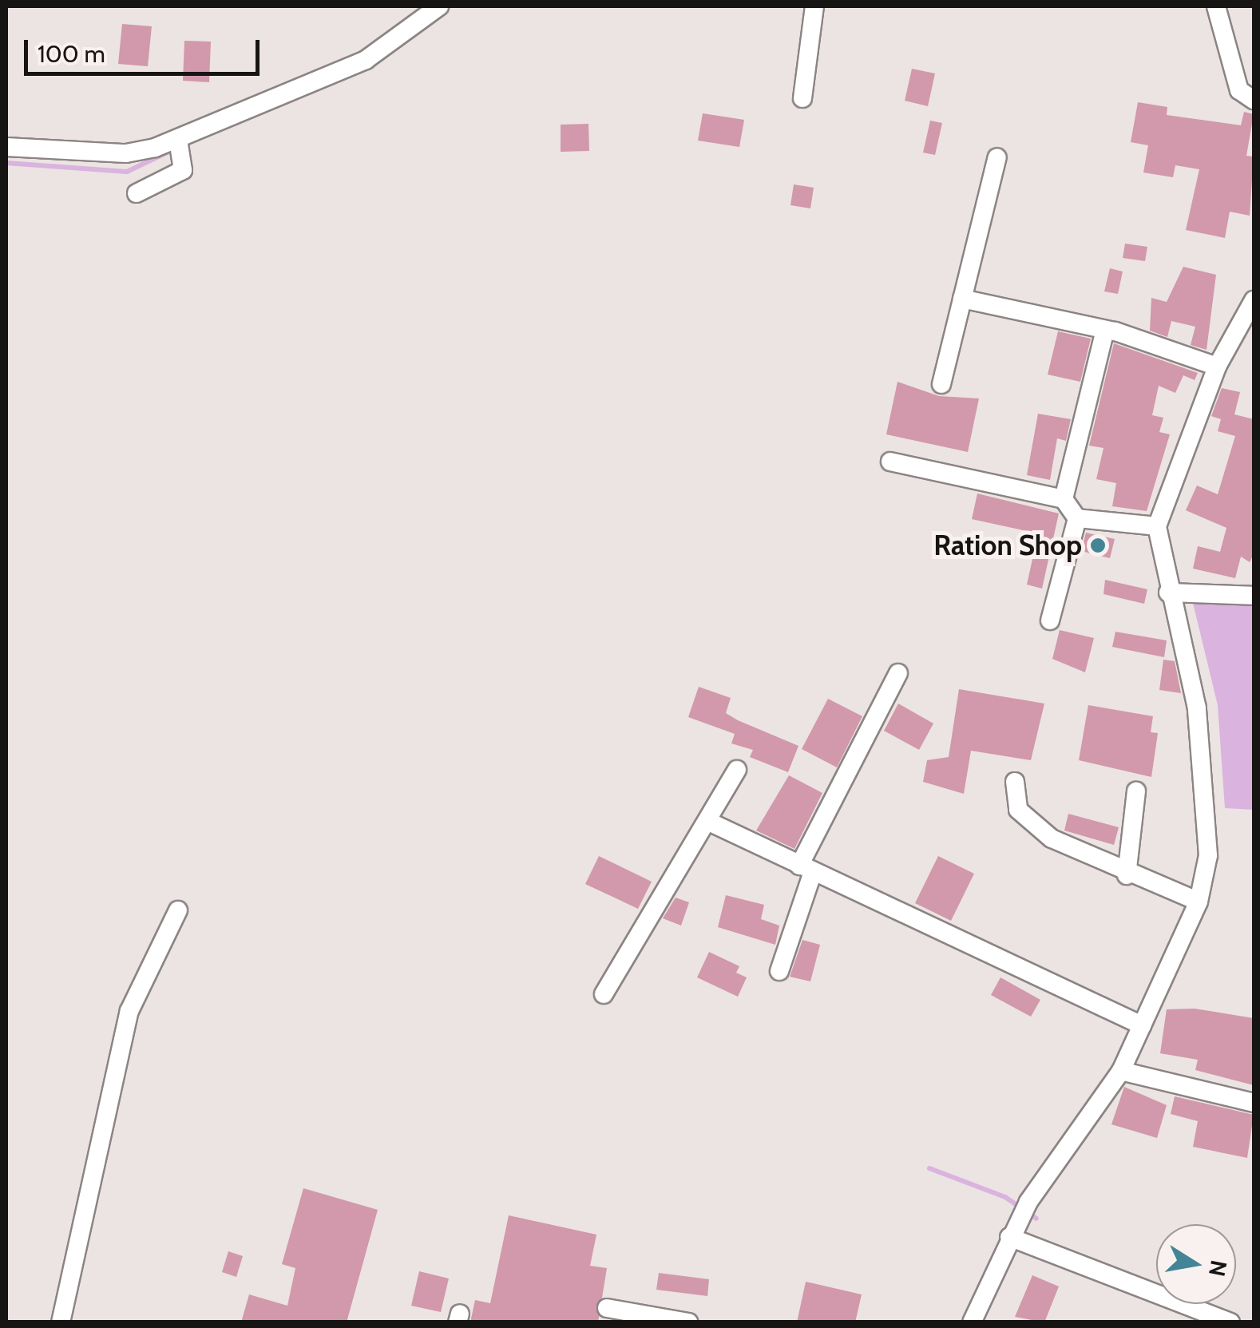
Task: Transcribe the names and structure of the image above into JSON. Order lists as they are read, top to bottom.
{
  "places": ["Ration Shop"],
  "scale_bar": "100 m",
  "north": "right"
}
